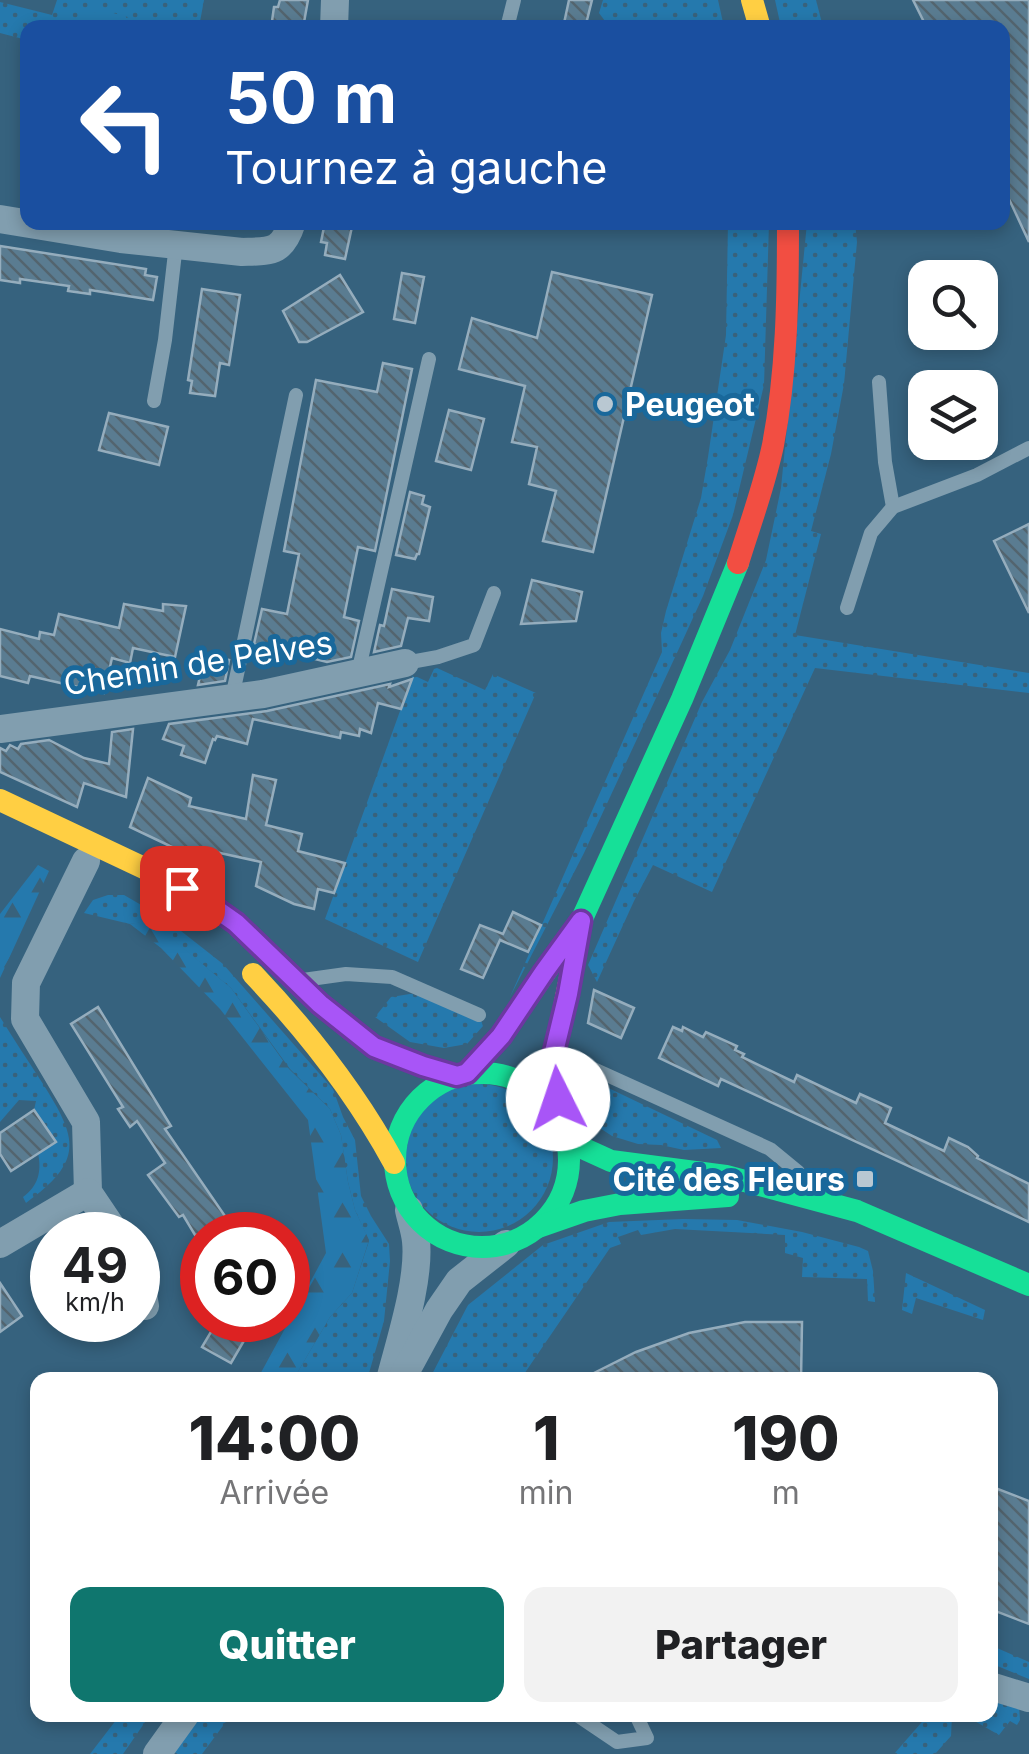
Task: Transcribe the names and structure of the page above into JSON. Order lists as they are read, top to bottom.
{
  "streets": {
    "street": ["Chemin de Pelves"]
  },
  "places": {
    "other": ["Peugeot"],
    "transit": ["Cité des Fleurs"]
  },
  "page": {
    "turn": ["50 m", "Tournez à gauche"],
    "speed": "49 km/h",
    "limit": "60",
    "eta": [
      "14:00",
      "Arrivée",
      "1",
      "min",
      "190",
      "m"
    ],
    "buttons": ["Quitter", "Partager"]
  }
}
